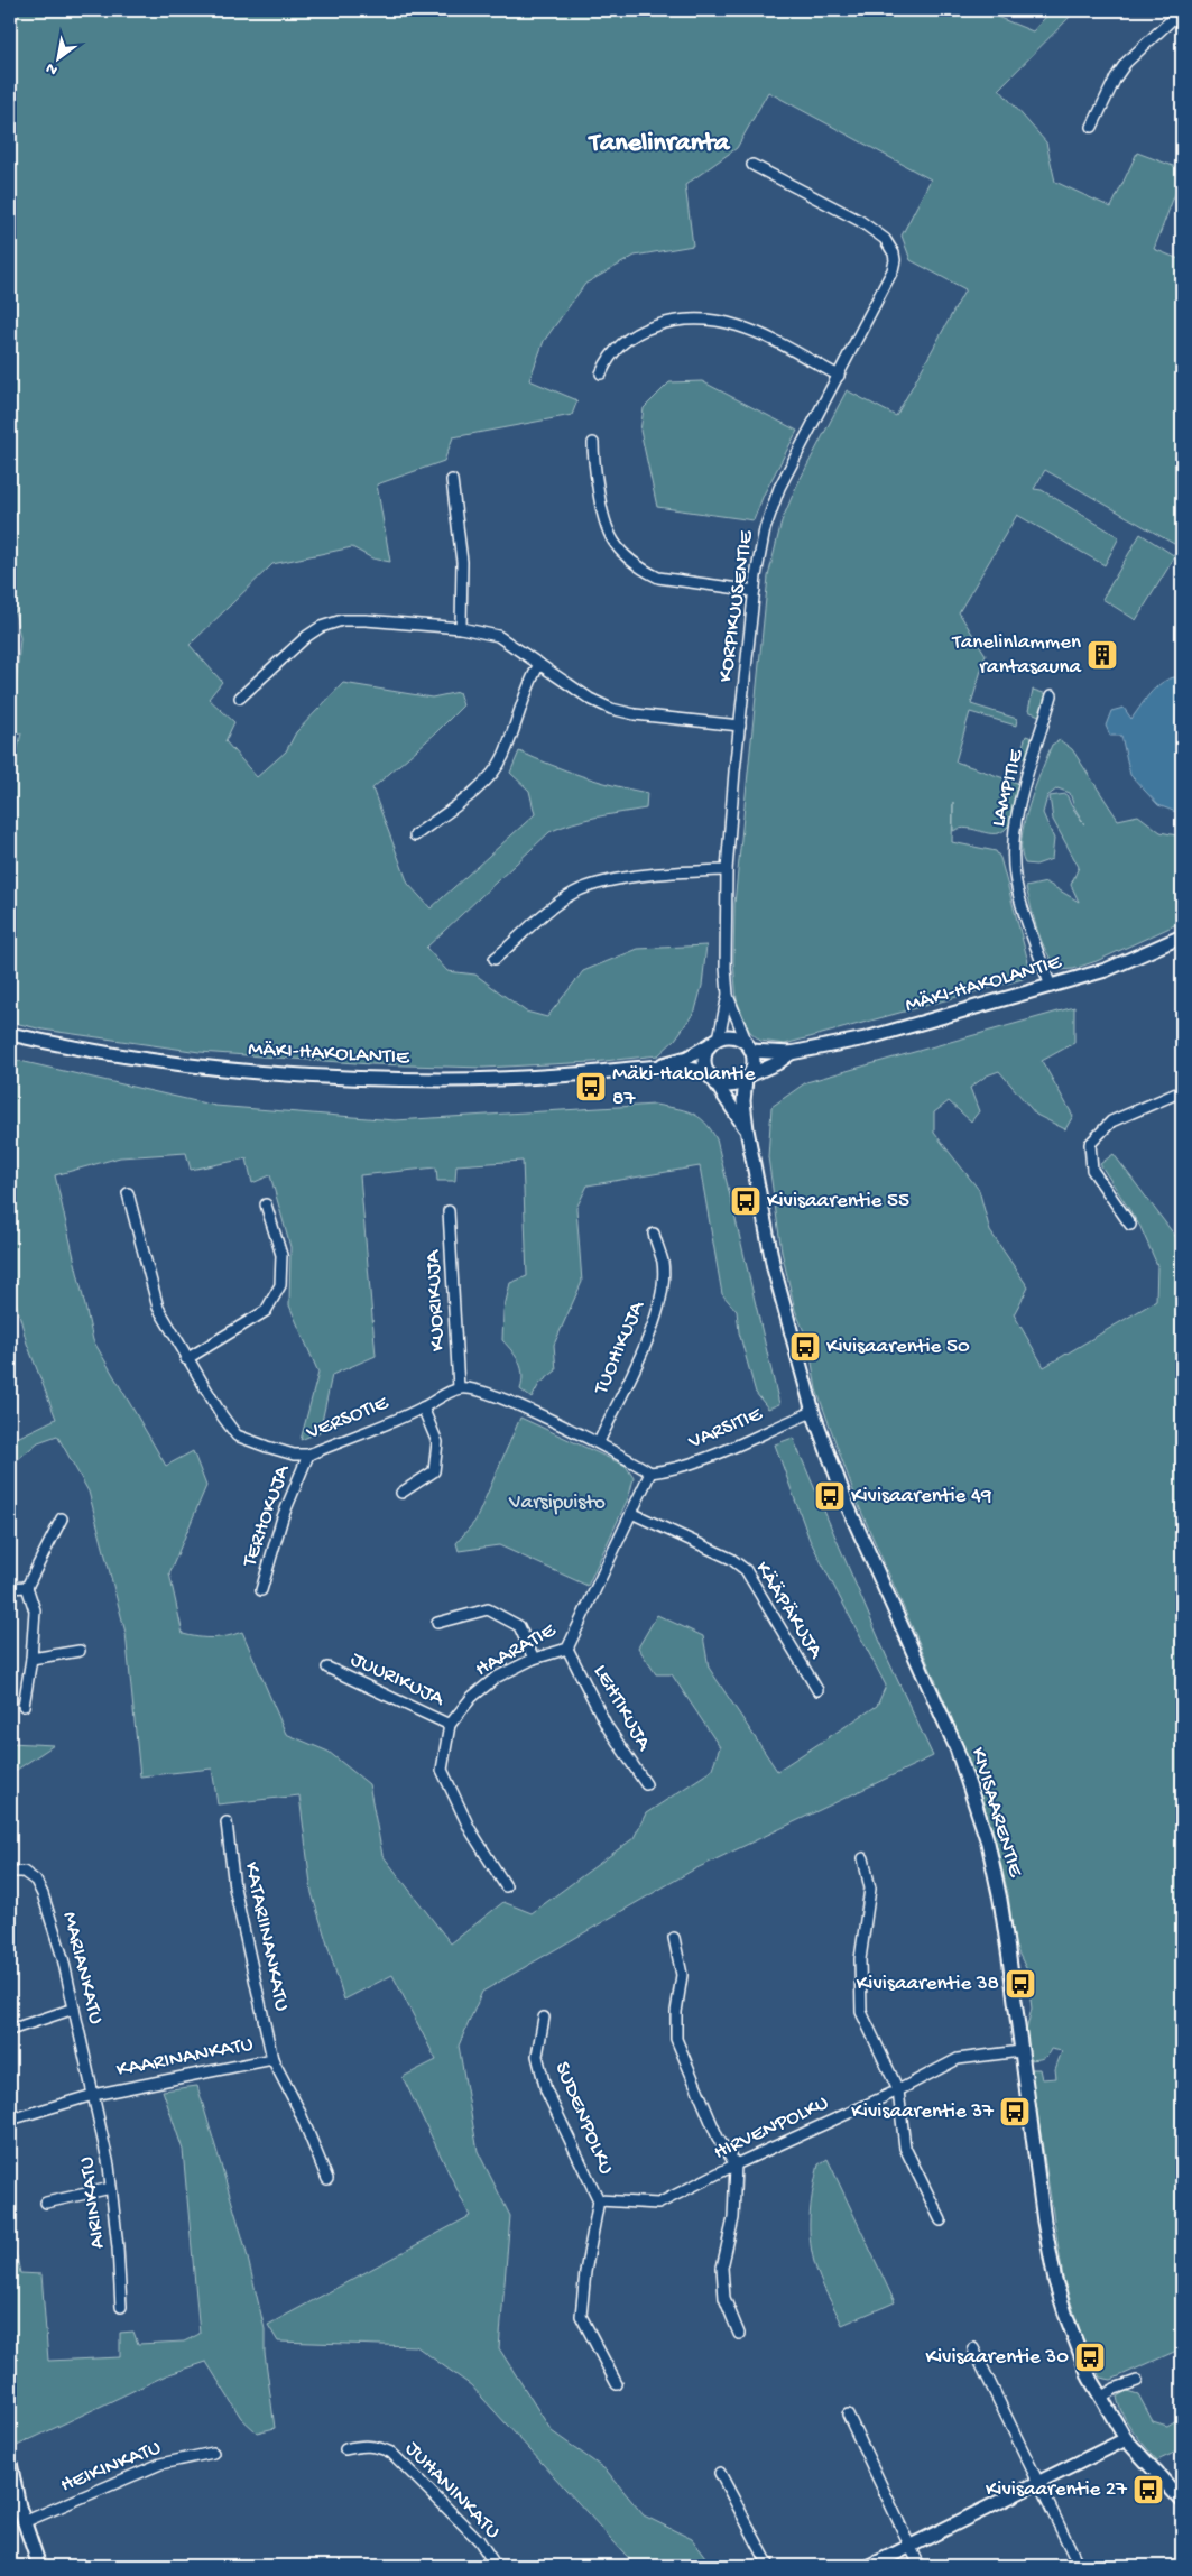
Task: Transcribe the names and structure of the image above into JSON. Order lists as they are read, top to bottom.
{
  "streets": {
    "street": [
      "KORPIKUUSENTIE",
      "LAMPITIE",
      "MÄKI-HAKOLANTIE",
      "KUORIKUJA",
      "TUOHIKUJA",
      "VERSOTIE",
      "VARSITIE",
      "TERHOKUJA",
      "KÄÄPÄKUJA",
      "HAARATIE",
      "JUURIKUJA",
      "LEHTIKUJA",
      "KIVISAARENTIE",
      "KATARIINANKATU",
      "MARIANKATU",
      "KAARINANKATU",
      "SUDENPOLKU",
      "HIRVENPOLKU",
      "AIRINKATU",
      "HEIKINKATU",
      "JUHANINKATU"
    ]
  },
  "crossings": [
    ["KORPIKUUSENTIE", "MÄKI-HAKOLANTIE"],
    ["KORPIKUUSENTIE", "KIVISAARENTIE"],
    ["LAMPITIE", "MÄKI-HAKOLANTIE"],
    ["MÄKI-HAKOLANTIE", "KIVISAARENTIE"],
    ["KUORIKUJA", "VERSOTIE"],
    ["VERSOTIE", "TERHOKUJA"],
    ["VARSITIE", "HAARATIE"],
    ["VARSITIE", "KIVISAARENTIE"],
    ["KÄÄPÄKUJA", "HAARATIE"],
    ["HAARATIE", "JUURIKUJA"],
    ["HAARATIE", "LEHTIKUJA"],
    ["KIVISAARENTIE", "HIRVENPOLKU"],
    ["KATARIINANKATU", "KAARINANKATU"],
    ["MARIANKATU", "KAARINANKATU"],
    ["MARIANKATU", "AIRINKATU"],
    ["KAARINANKATU", "AIRINKATU"],
    ["SUDENPOLKU", "HIRVENPOLKU"]
  ],
  "districts": ["Tanelinranta"],
  "parks": ["Varsipuisto"],
  "places": {
    "building": ["Tanelinlammen rantasauna"],
    "bus stop": [
      "Mäki-Hakolantie 87",
      "Kivisaarentie 55",
      "Kivisaarentie 50",
      "Kivisaarentie 49",
      "Kivisaarentie 38",
      "Kivisaarentie 37",
      "Kivisaarentie 30",
      "Kivisaarentie 27"
    ]
  },
  "north": "bottom left"
}
